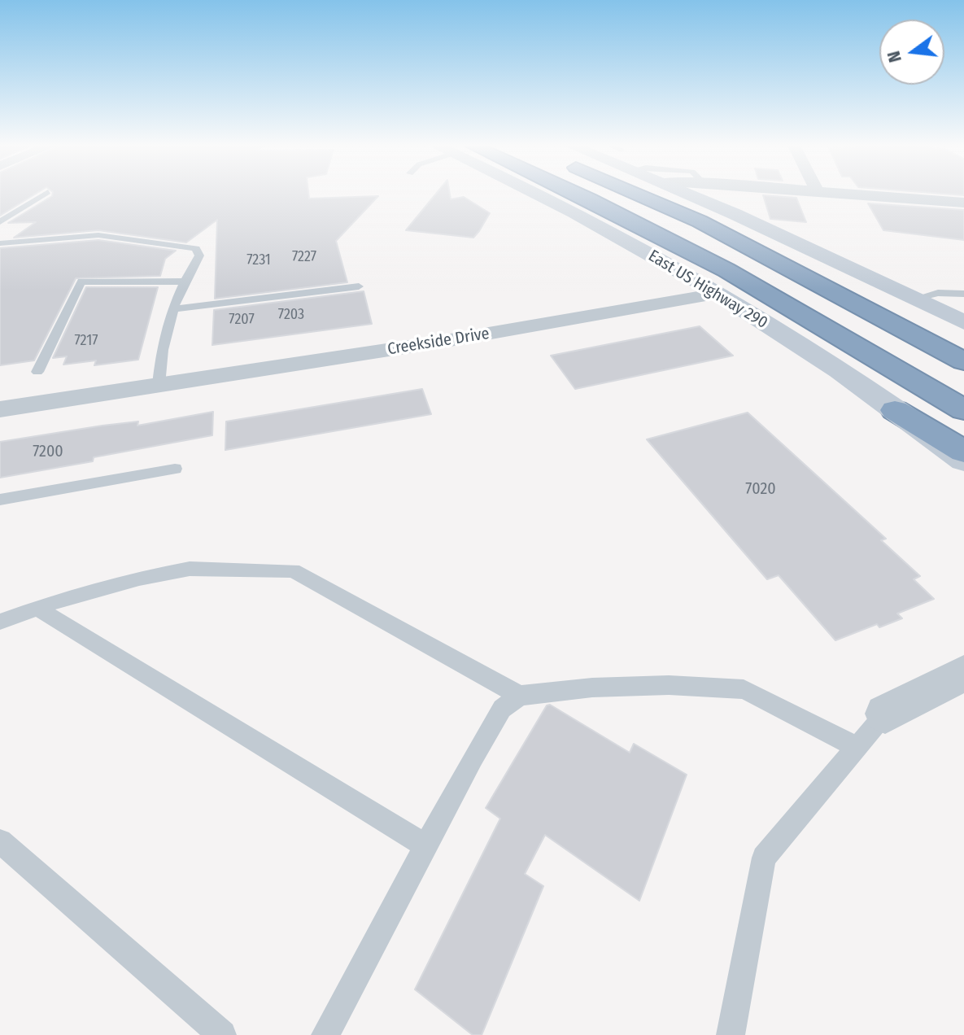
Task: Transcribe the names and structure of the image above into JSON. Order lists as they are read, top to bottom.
{
  "streets": {
    "main road": ["East US Highway 290"],
    "street": ["Creekside Drive"]
  },
  "crossings": [
    ["East US Highway 290", "Creekside Drive"]
  ],
  "house_numbers": [
    "7227",
    "7231",
    "7203",
    "7207",
    "7217",
    "7200",
    "7020"
  ],
  "north": "left"
}
